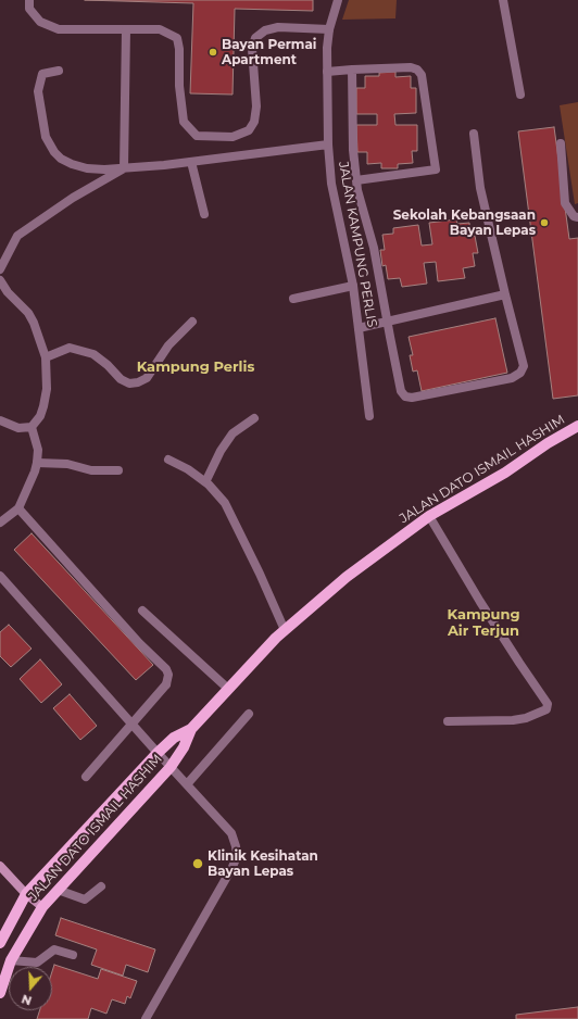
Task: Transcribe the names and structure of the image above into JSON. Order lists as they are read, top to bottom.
{
  "streets": {
    "main road": ["JALAN DATO ISMAIL HASHIM"],
    "street": ["JALAN KAMPUNG PERLIS"]
  },
  "districts": ["Kampung Perlis", "Kampung Air Terjun"],
  "places": ["Bayan Permai Apartment", "Sekolah Kebangsaan Bayan Lepas", "Klinik Kesihatan Bayan Lepas"],
  "north": "bottom"
}
